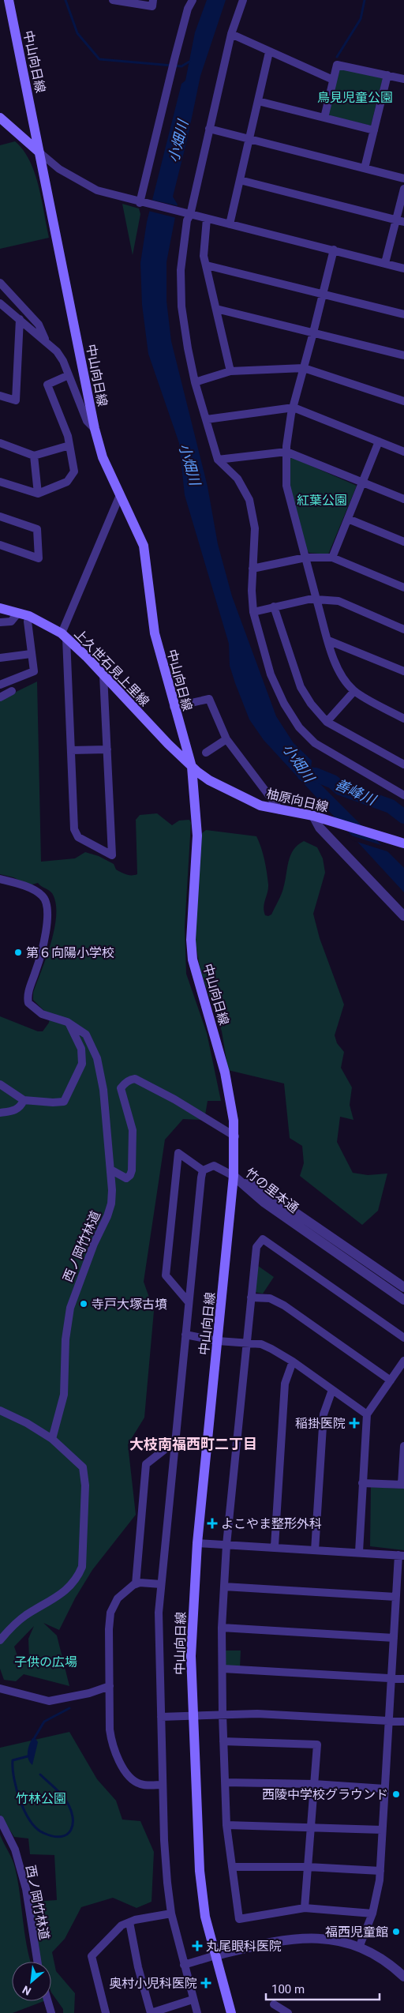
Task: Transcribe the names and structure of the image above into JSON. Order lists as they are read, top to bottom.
{
  "streets": {
    "main road": ["中山向日線", "上久世石見上里線", "柚原向日線"],
    "street": ["竹の里本通", "西ノ岡竹林道"]
  },
  "crossings": [
    ["中山向日線", "上久世石見上里線"],
    ["中山向日線", "柚原向日線"],
    ["中山向日線", "竹の里本通"],
    ["上久世石見上里線", "柚原向日線"]
  ],
  "districts": ["大枝南福西町二丁目"],
  "water": ["小畑川", "善峰川"],
  "parks": [
    "鳥見児童公園",
    "紅葉公園",
    "子供の広場",
    "竹林公園"
  ],
  "places": {
    "other": [
      "第６向陽小学校",
      "寺戸大塚古墳",
      "西陵中学校グラウンド",
      "福西児童館"
    ],
    "health": [
      "稲掛医院",
      "よこやま整形外科",
      "丸尾眼科医院",
      "奥村小児科医院"
    ]
  },
  "scale_bar": "100 m",
  "north": "bottom left"
}
